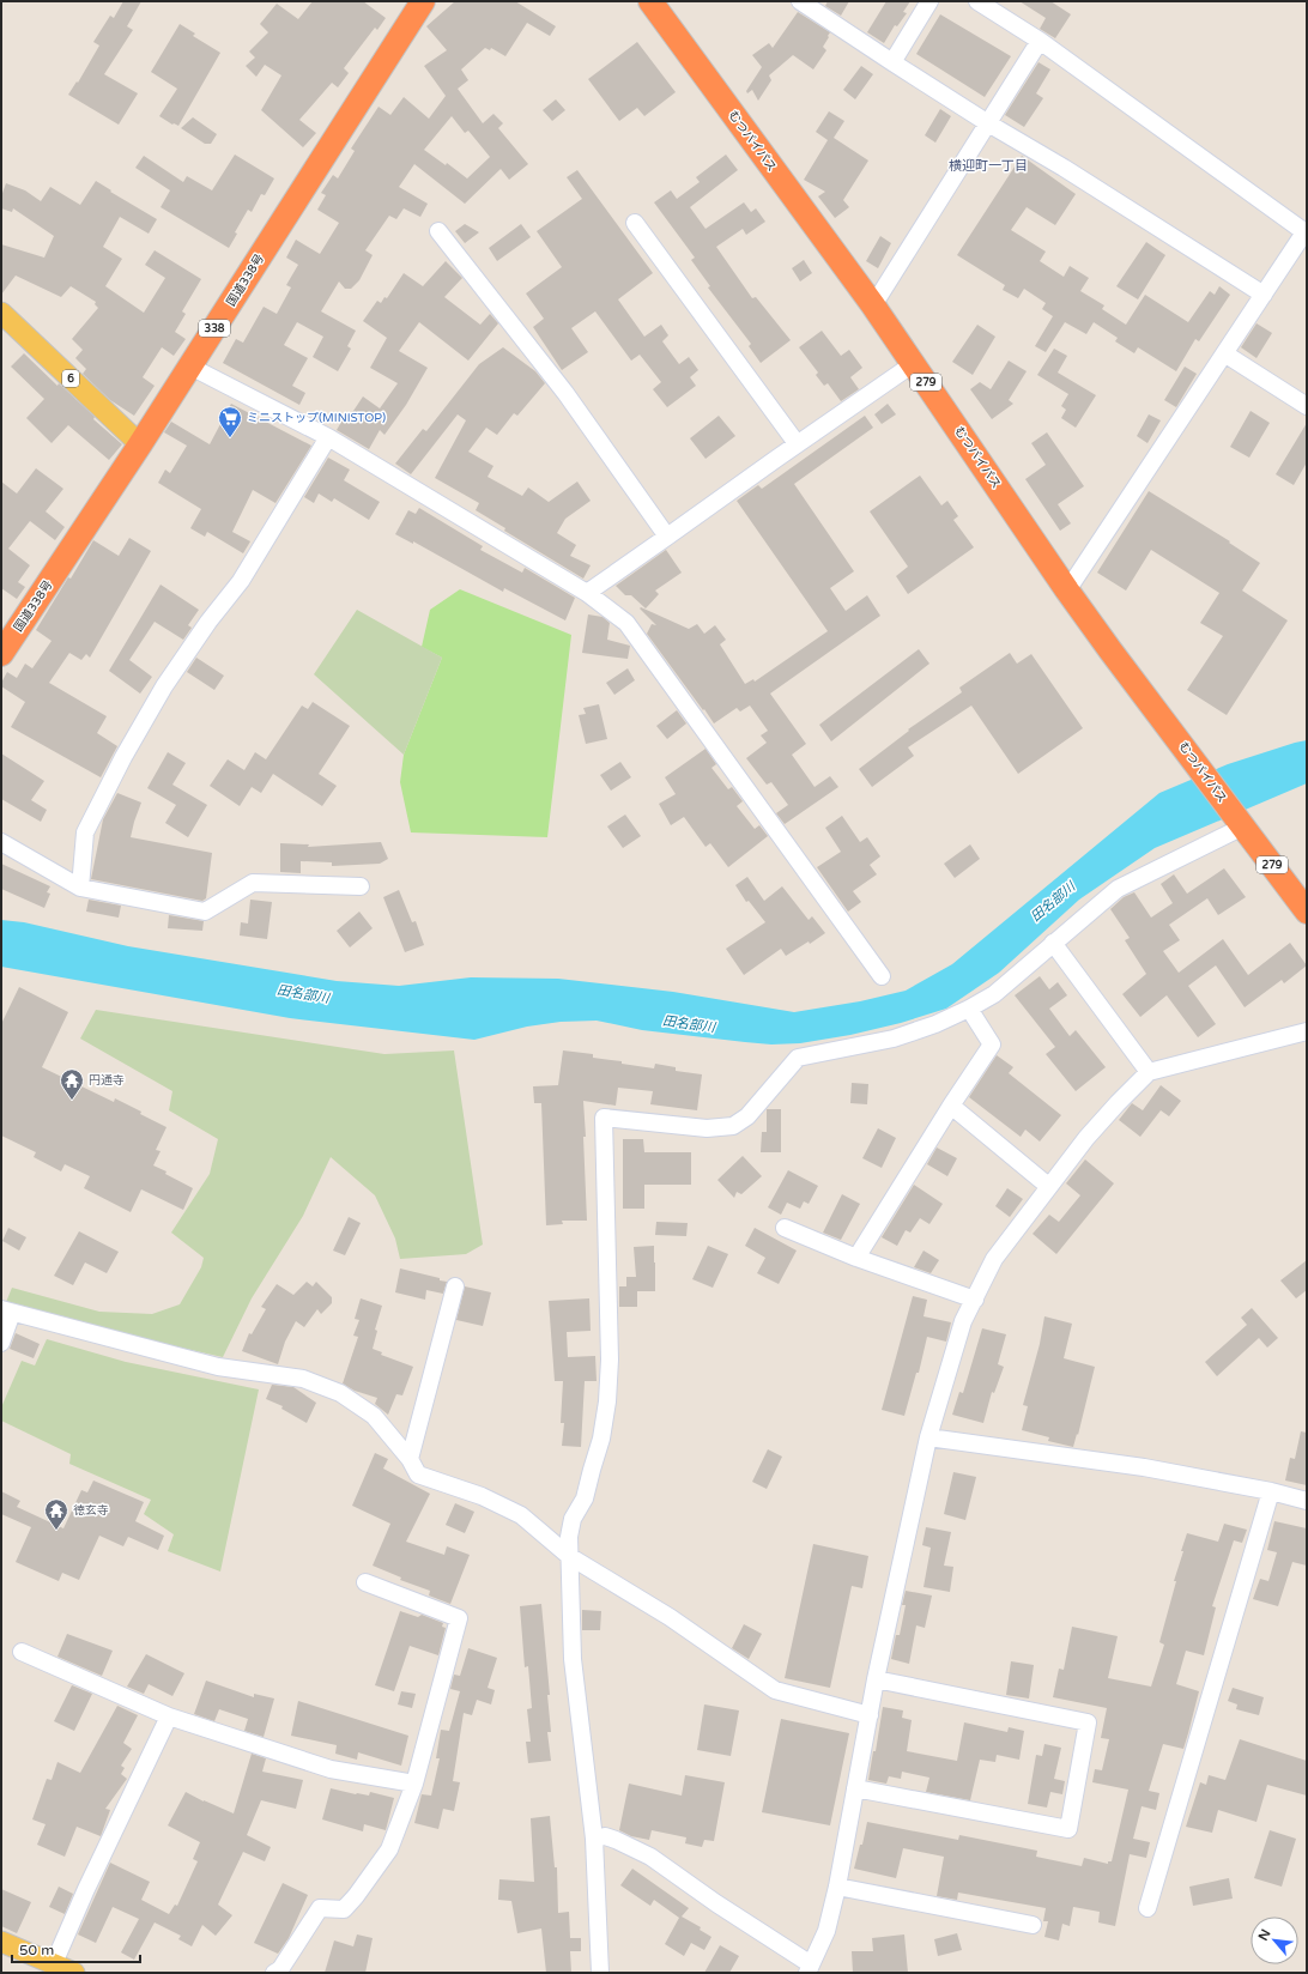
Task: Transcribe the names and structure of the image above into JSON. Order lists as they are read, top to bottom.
{
  "streets": {
    "highway": [
      "むつバイパス",
      "国道338号",
      "338",
      "279"
    ],
    "main road": ["6"]
  },
  "crossings": [
    ["国道338号", "6"]
  ],
  "districts": ["横迎町一丁目"],
  "water": ["田名部川"],
  "places": {
    "supermarket": ["ミニストップ(MINISTOP)"],
    "temple": ["円通寺", "徳玄寺"]
  },
  "scale_bar": "50 m",
  "north": "top left"
}
